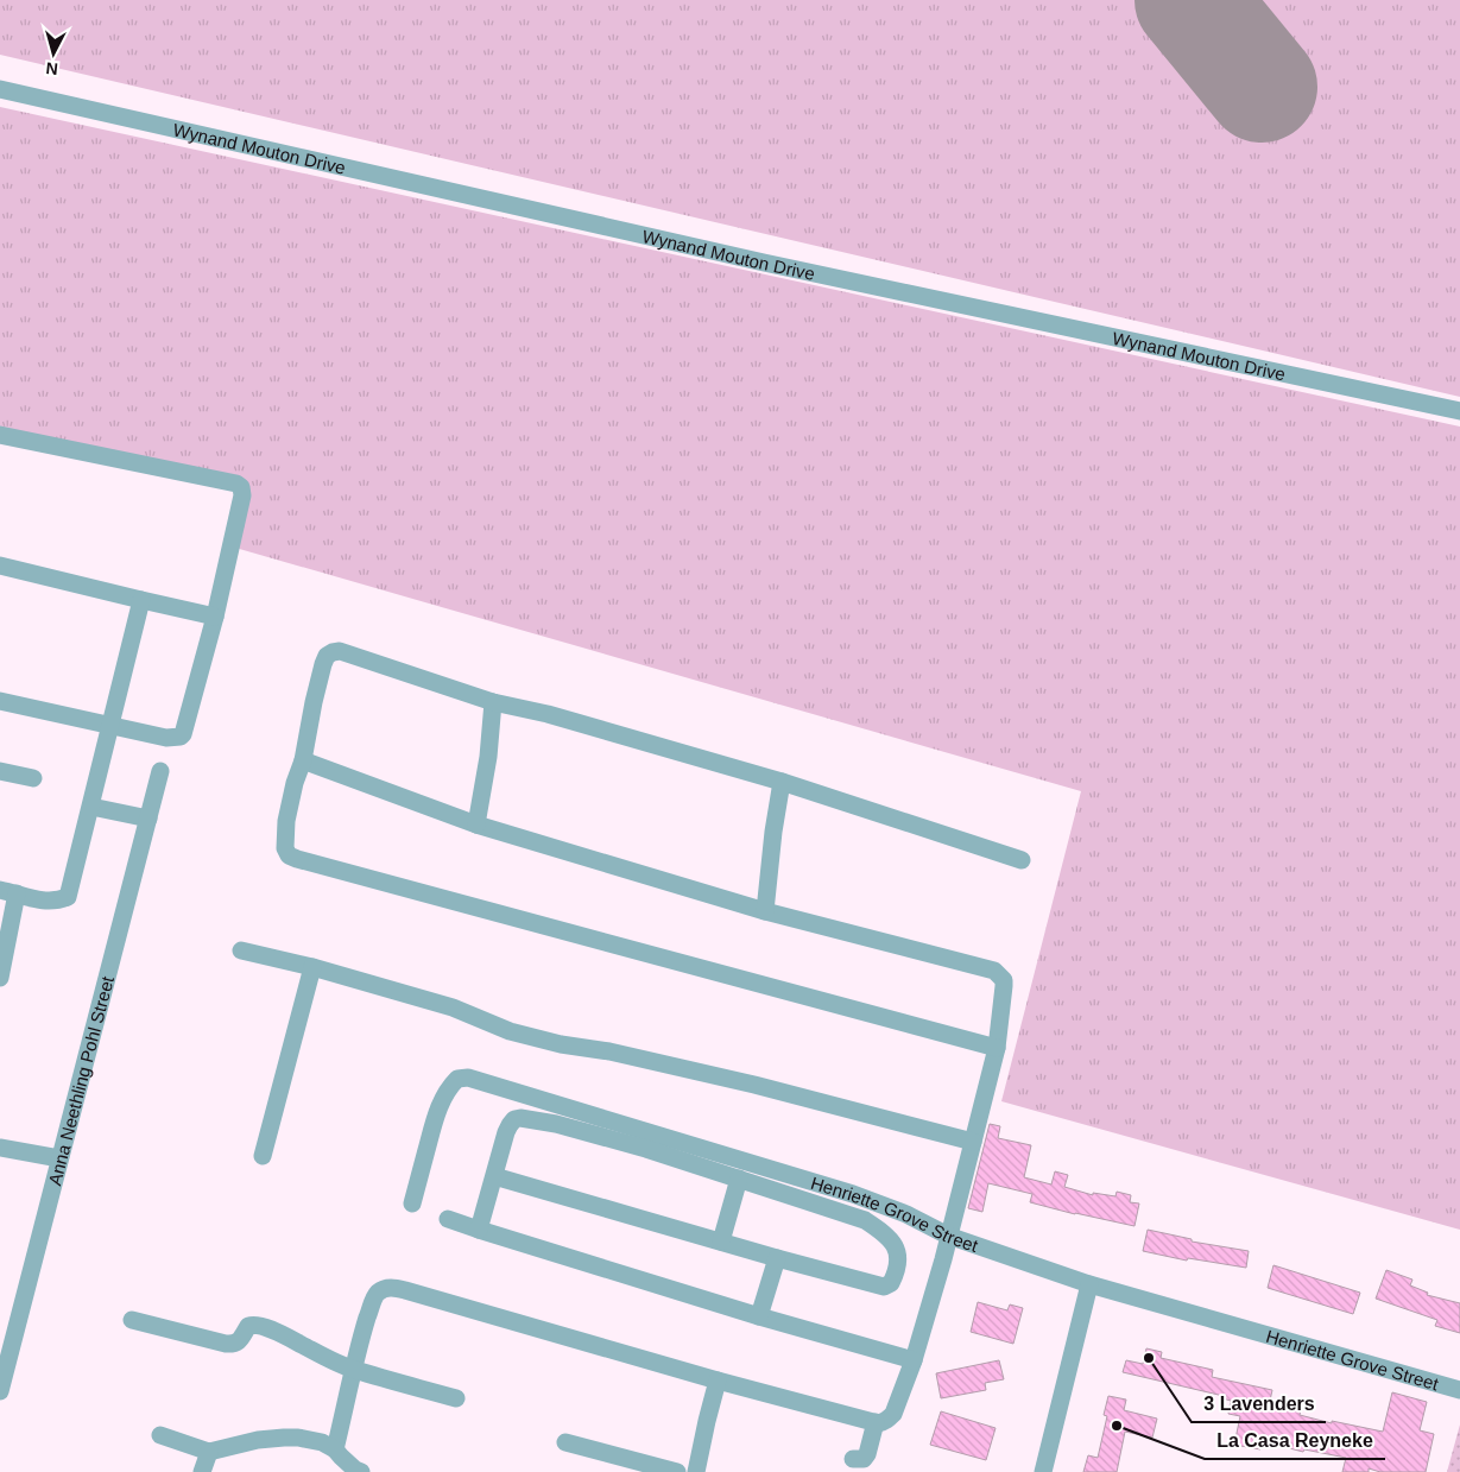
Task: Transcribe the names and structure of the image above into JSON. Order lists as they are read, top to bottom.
{
  "streets": {
    "street": ["Wynand Mouton Drive", "Anna Neethling Pohl Street", "Henriette Grove Street"]
  },
  "places": ["3 Lavenders", "La Casa Reyneke"],
  "north": "bottom"
}
